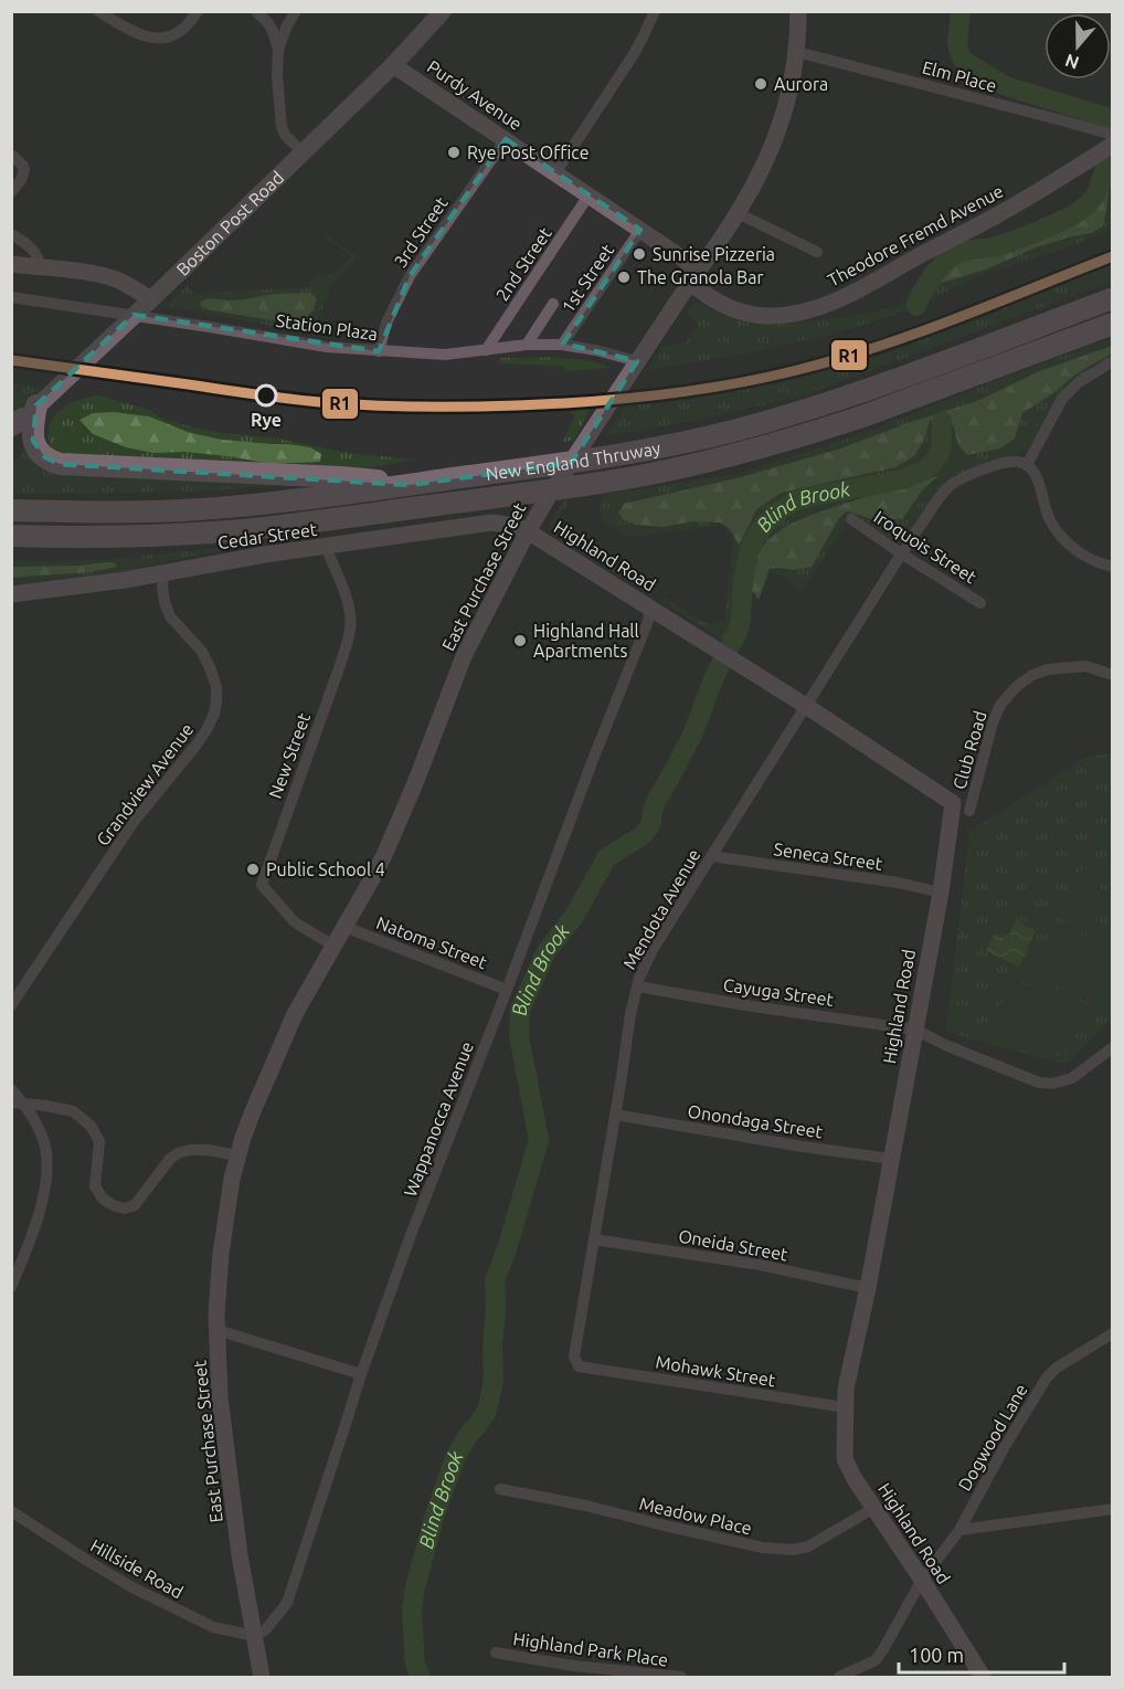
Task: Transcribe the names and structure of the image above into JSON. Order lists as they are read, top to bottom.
{
  "streets": {
    "highway": ["New England Thruway"],
    "main road": ["Boston Post Road"],
    "street": [
      "Elm Place",
      "Purdy Avenue",
      "3rd Street",
      "Theodore Fremd Avenue",
      "2nd Street",
      "1st Street",
      "Station Plaza",
      "Cedar Street",
      "Iroquois Street",
      "Highland Road",
      "East Purchase Street",
      "Club Road",
      "New Street",
      "Grandview Avenue",
      "Seneca Street",
      "Mendota Avenue",
      "Natoma Street",
      "Cayuga Street",
      "Wappanocca Avenue",
      "Onondaga Street",
      "Oneida Street",
      "Mohawk Street",
      "Dogwood Lane",
      "Meadow Place",
      "Hillside Road",
      "Highland Park Place"
    ]
  },
  "crossings": [
    ["Elm Place", "East Purchase Street"],
    ["Purdy Avenue", "Boston Post Road"],
    ["Purdy Avenue", "3rd Street"],
    ["Purdy Avenue", "Theodore Fremd Avenue"],
    ["Purdy Avenue", "2nd Street"],
    ["Purdy Avenue", "1st Street"],
    ["Purdy Avenue", "East Purchase Street"],
    ["3rd Street", "Station Plaza"],
    ["Theodore Fremd Avenue", "East Purchase Street"],
    ["2nd Street", "Station Plaza"],
    ["1st Street", "Station Plaza"],
    ["Station Plaza", "East Purchase Street"],
    ["Cedar Street", "Highland Road"],
    ["Cedar Street", "East Purchase Street"],
    ["Cedar Street", "New Street"],
    ["Cedar Street", "Grandview Avenue"],
    ["Iroquois Street", "Mendota Avenue"],
    ["Highland Road", "East Purchase Street"],
    ["Highland Road", "Seneca Street"],
    ["Highland Road", "Mendota Avenue"],
    ["Highland Road", "Cayuga Street"],
    ["Highland Road", "Wappanocca Avenue"],
    ["Highland Road", "Onondaga Street"],
    ["Highland Road", "Oneida Street"],
    ["Highland Road", "Mohawk Street"],
    ["Highland Road", "Dogwood Lane"],
    ["Highland Road", "Meadow Place"],
    ["East Purchase Street", "New Street"],
    ["East Purchase Street", "Natoma Street"],
    ["East Purchase Street", "Wappanocca Avenue"],
    ["East Purchase Street", "Hillside Road"],
    ["Seneca Street", "Mendota Avenue"],
    ["Mendota Avenue", "Cayuga Street"],
    ["Mendota Avenue", "Onondaga Street"],
    ["Mendota Avenue", "Oneida Street"],
    ["Mendota Avenue", "Mohawk Street"],
    ["Natoma Street", "Wappanocca Avenue"],
    ["Wappanocca Avenue", "Hillside Road"]
  ],
  "water": ["Blind Brook"],
  "places": [
    "Aurora",
    "Rye Post Office",
    "Sunrise Pizzeria",
    "The Granola Bar",
    "Rye",
    "Highland Hall Apartments",
    "Public School 4"
  ],
  "lines": ["transit line R1"],
  "scale_bar": "100 m",
  "north": "bottom"
}
